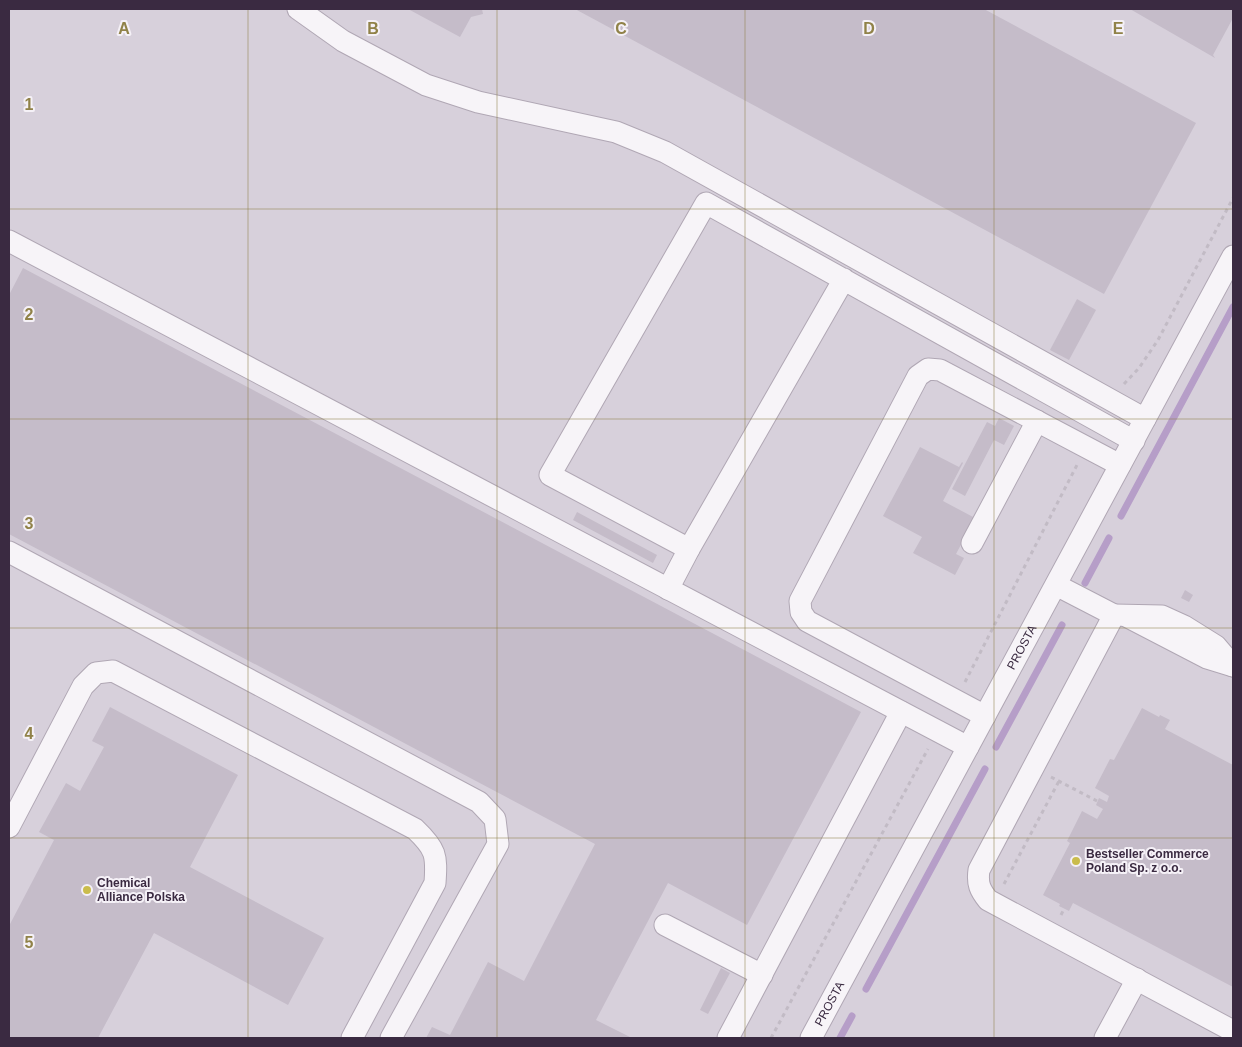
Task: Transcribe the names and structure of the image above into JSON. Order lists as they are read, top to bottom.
{
  "streets": {
    "street": ["PROSTA"]
  },
  "places": ["Bestseller Commerce Poland Sp. z o.o.", "Chemical Alliance Polska"],
  "grid": {
    "columns": [
      "A",
      "B",
      "C",
      "D",
      "E"
    ],
    "rows": [
      "1",
      "2",
      "3",
      "4",
      "5"
    ]
  }
}
